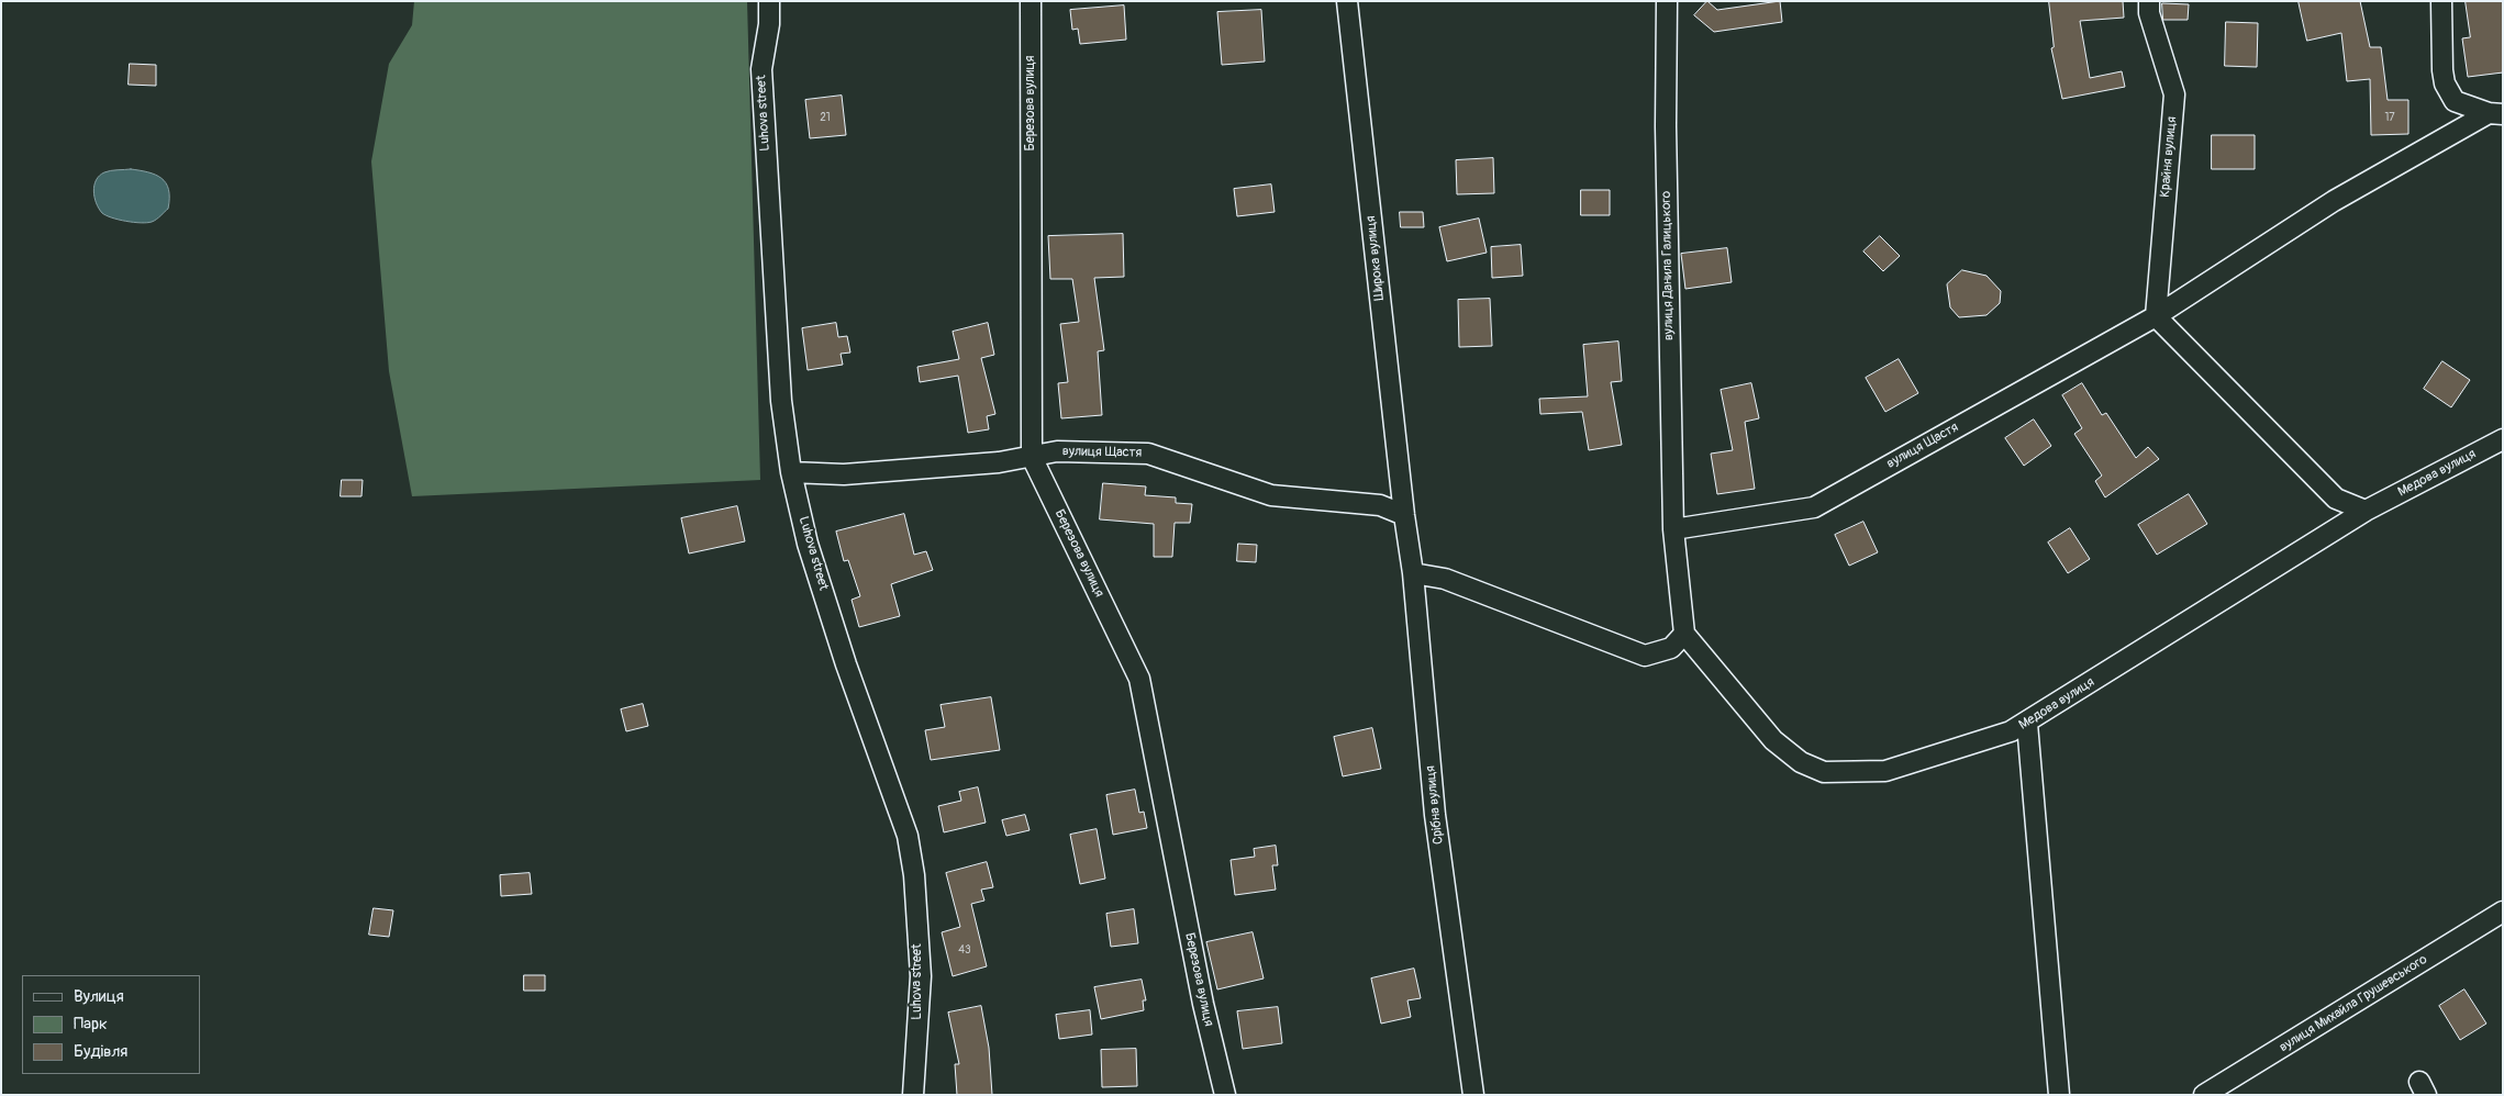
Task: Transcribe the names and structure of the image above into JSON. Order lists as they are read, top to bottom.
{
  "streets": {
    "street": [
      "Березова вулиця",
      "Luhova street",
      "Крайня вулиця",
      "Широка вулиця",
      "вулиця Данила Галицького",
      "вулиця Щастя",
      "Медова вулиця",
      "Срібна вулиця",
      "вулиця Михайла Грушевського"
    ]
  },
  "crossings": [
    ["Березова вулиця", "вулиця Щастя"],
    ["Luhova street", "вулиця Щастя"],
    ["Крайня вулиця", "вулиця Щастя"],
    ["Широка вулиця", "вулиця Щастя"],
    ["Широка вулиця", "Срібна вулиця"],
    ["вулиця Данила Галицького", "вулиця Щастя"],
    ["вулиця Щастя", "Срібна вулиця"]
  ],
  "house_numbers": ["21", "17", "43"],
  "legend": ["Вулиця", "Парк", "Будівля"]
}
